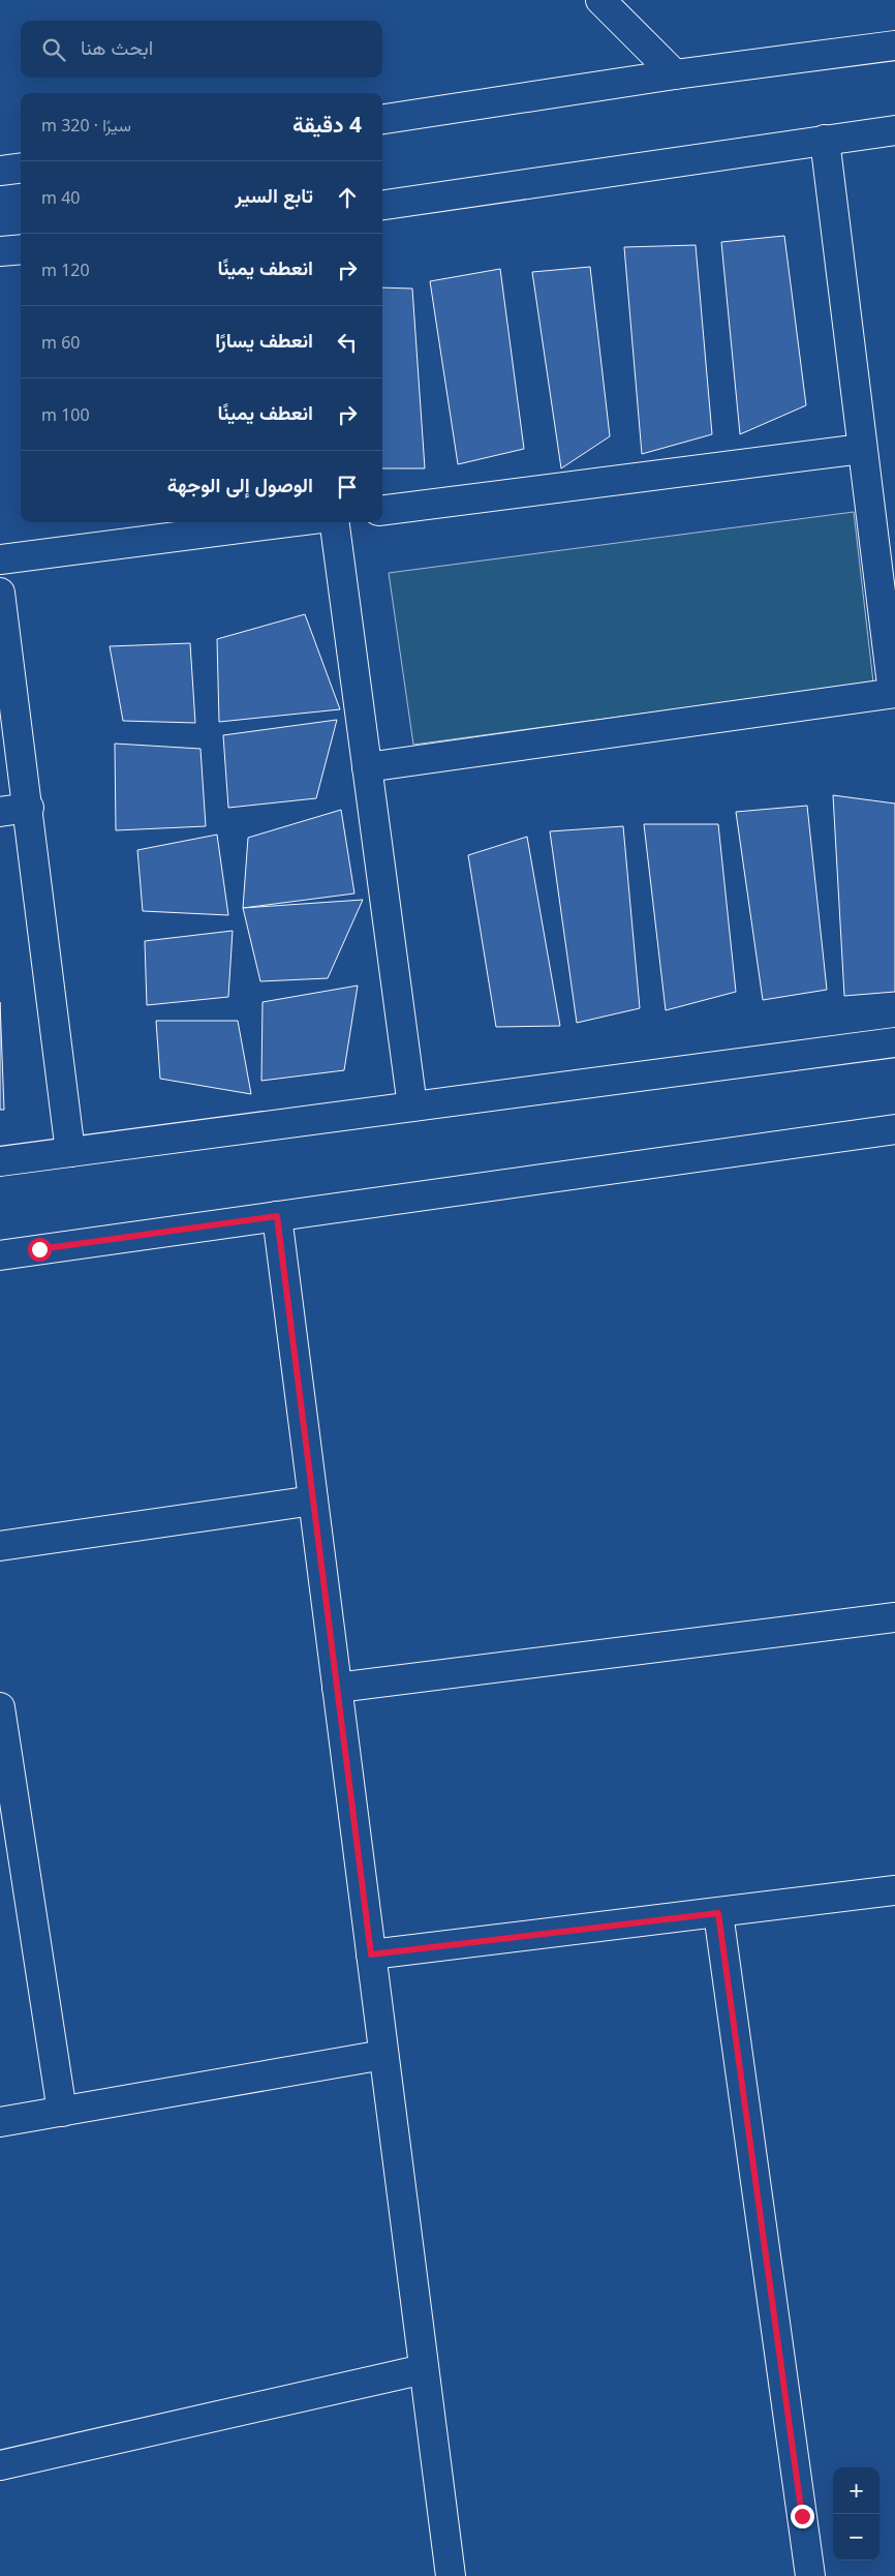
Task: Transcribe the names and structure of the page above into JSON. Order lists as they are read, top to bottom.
{
  "page": {
    "search": "ابحث هنا",
    "heading": ["4 دقيقة", "سيرًا · 320 m"],
    "list": [
      ["تابع السير", "40 m"],
      ["انعطف يمينًا", "120 m"],
      ["انعطف يسارًا", "60 m"],
      ["انعطف يمينًا", "100 m"],
      "الوصول إلى الوجهة"
    ],
    "map_buttons": ["+", "−"]
  }
}
